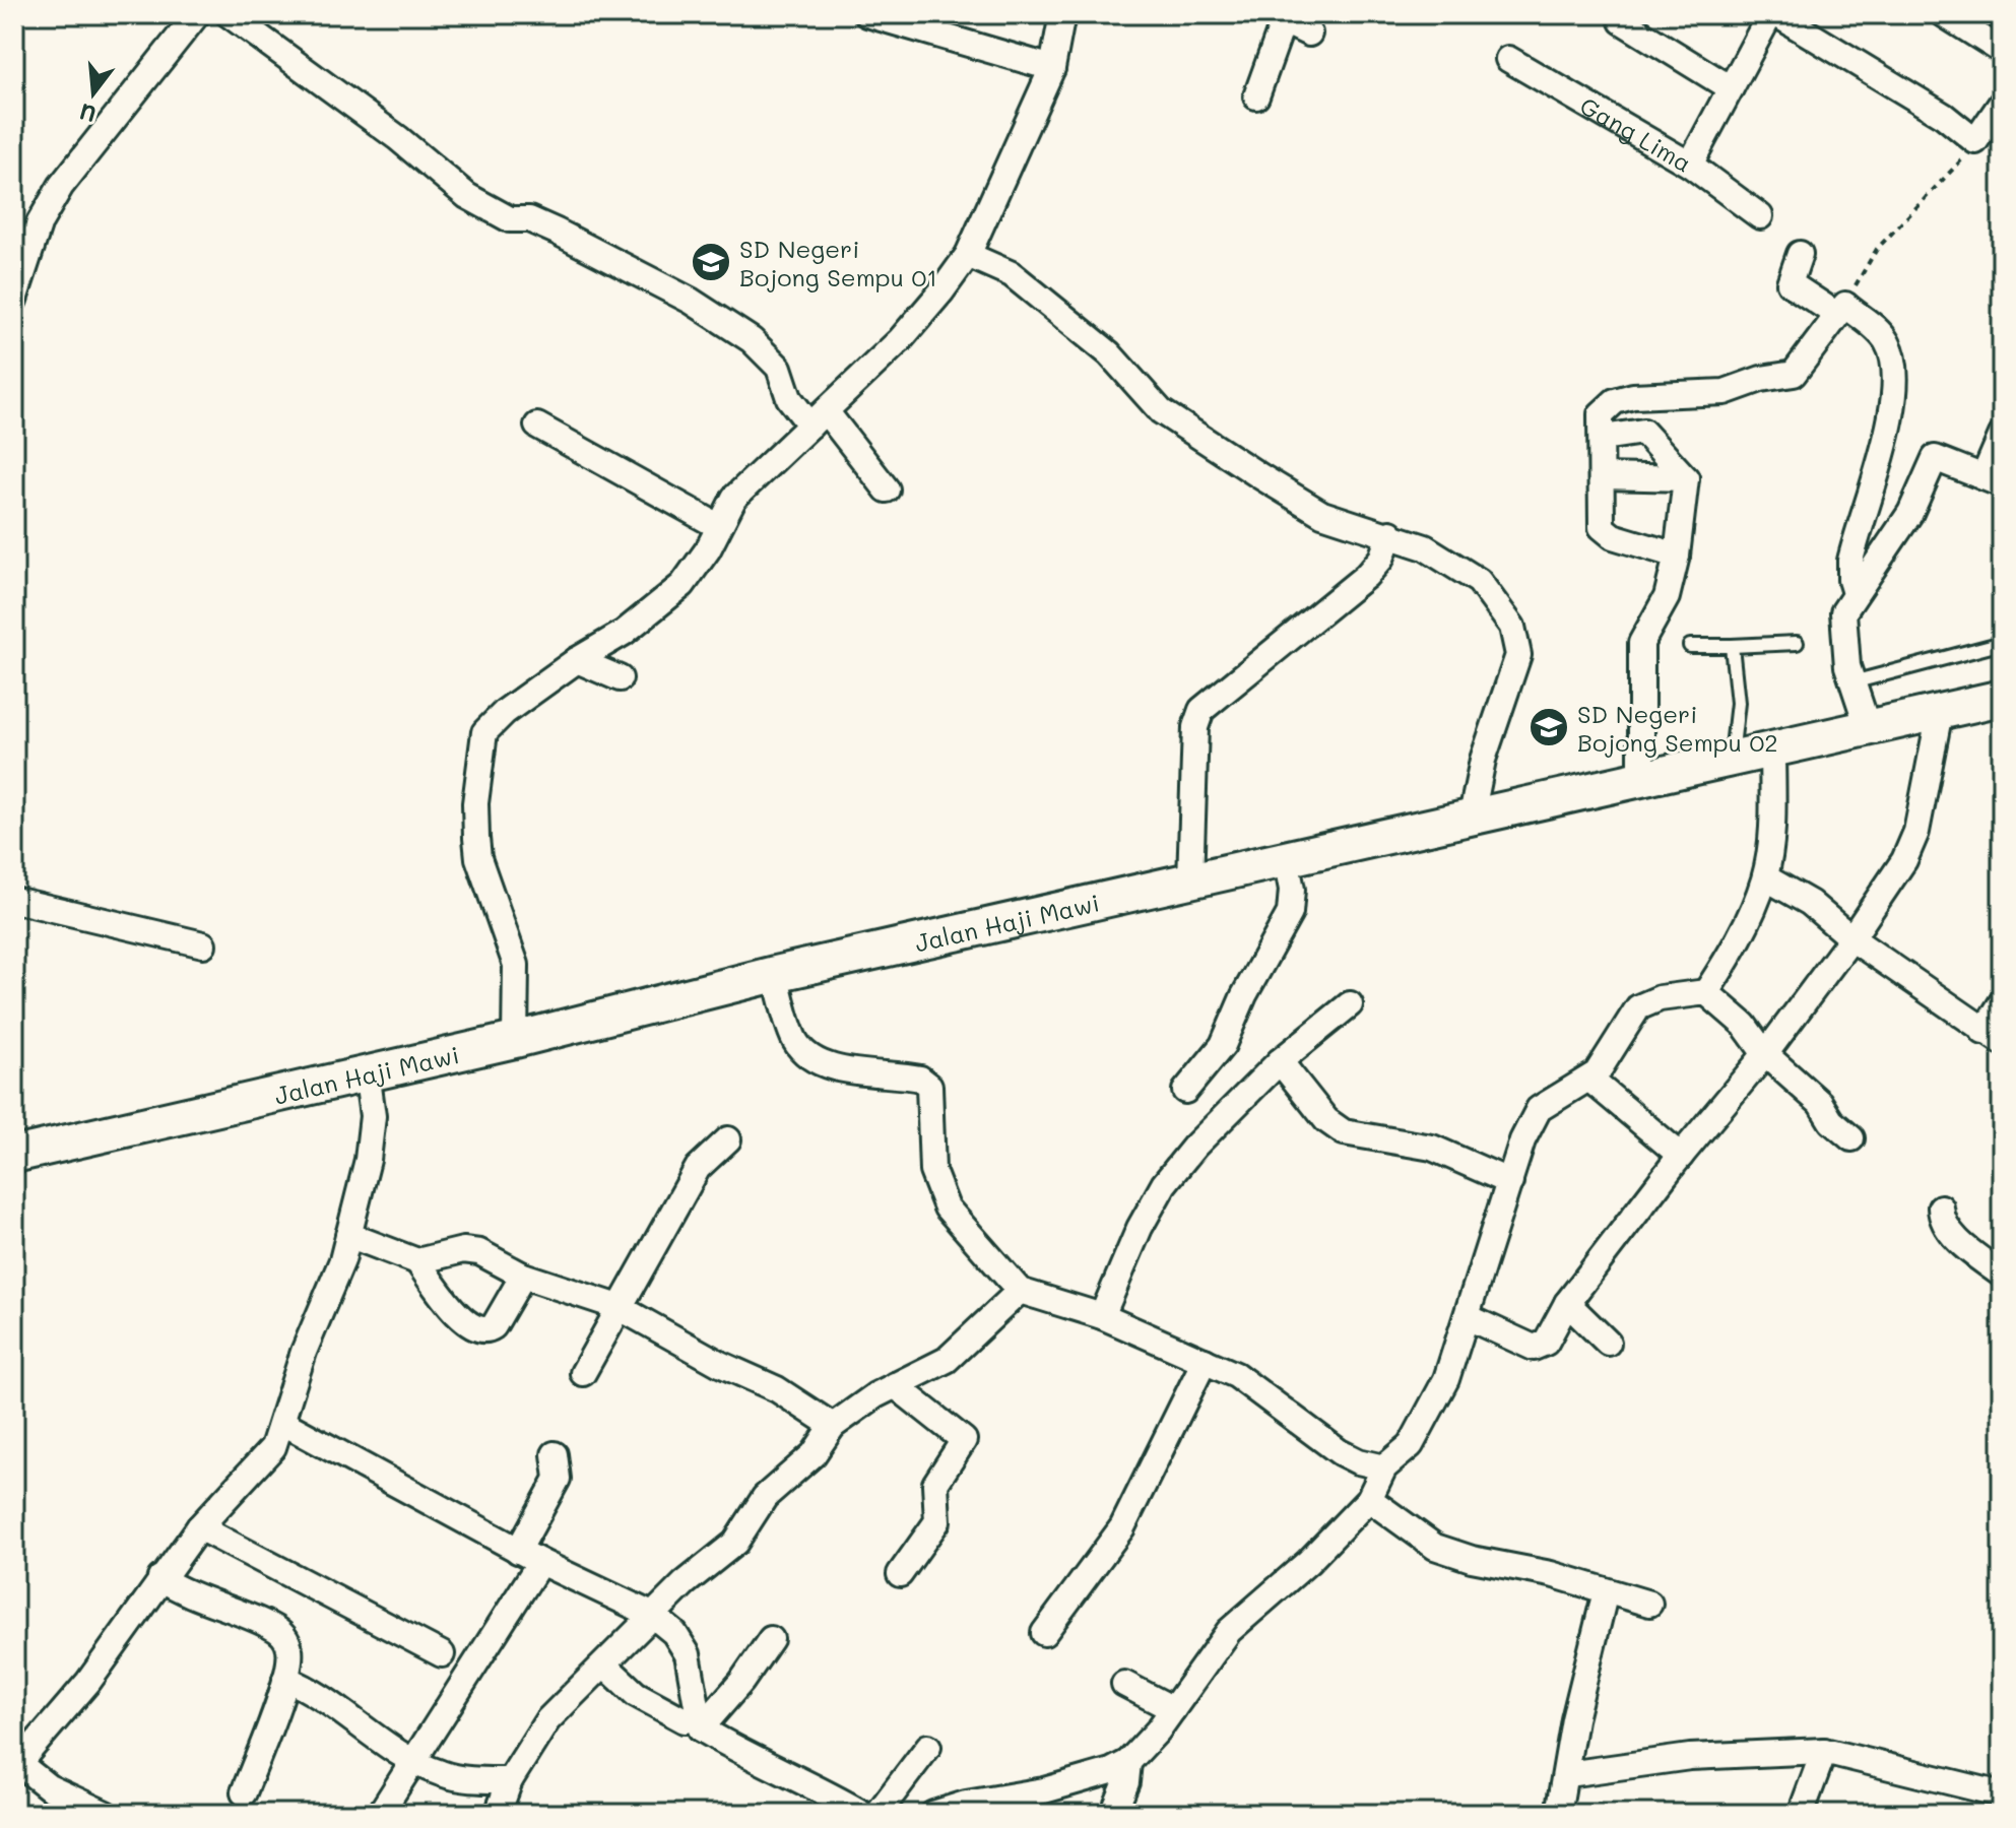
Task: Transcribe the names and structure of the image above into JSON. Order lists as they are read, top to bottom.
{
  "streets": {
    "street": ["Gang Lima", "Jalan Haji Mawi"]
  },
  "places": {
    "school or university": ["SD Negeri Bojong Sempu 01", "SD Negeri Bojong Sempu 02"]
  },
  "north": "bottom"
}
